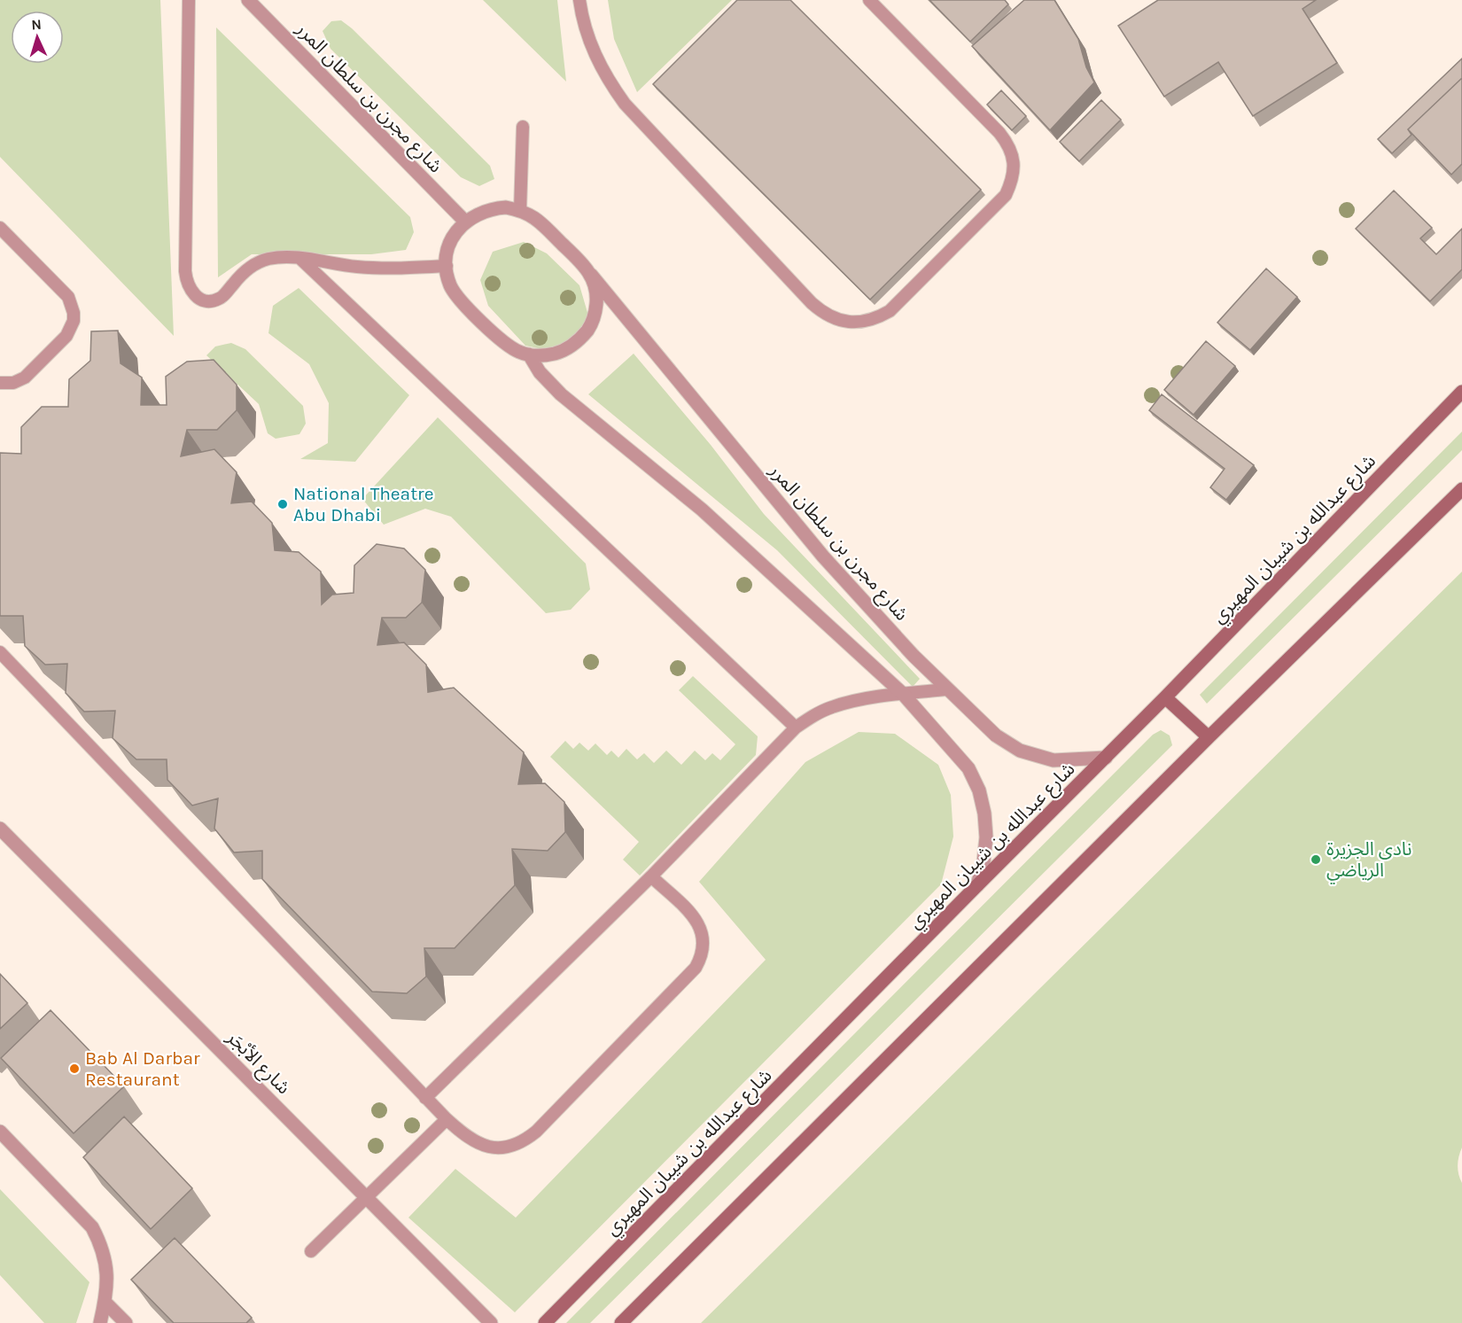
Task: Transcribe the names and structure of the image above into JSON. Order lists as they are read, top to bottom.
{
  "streets": {
    "street": ["شارع مجرن بن سلطان المرر", "شارع عبدالله بن شيبان المهيري", "شارع الأبْجَر"]
  },
  "crossings": [
    ["شارع مجرن بن سلطان المرر", "شارع عبدالله بن شيبان المهيري"]
  ],
  "places": ["National Theatre Abu Dhabi", "نادى الجزيرة الرياضي", "Bab Al Darbar Restaurant"],
  "north": "top"
}
